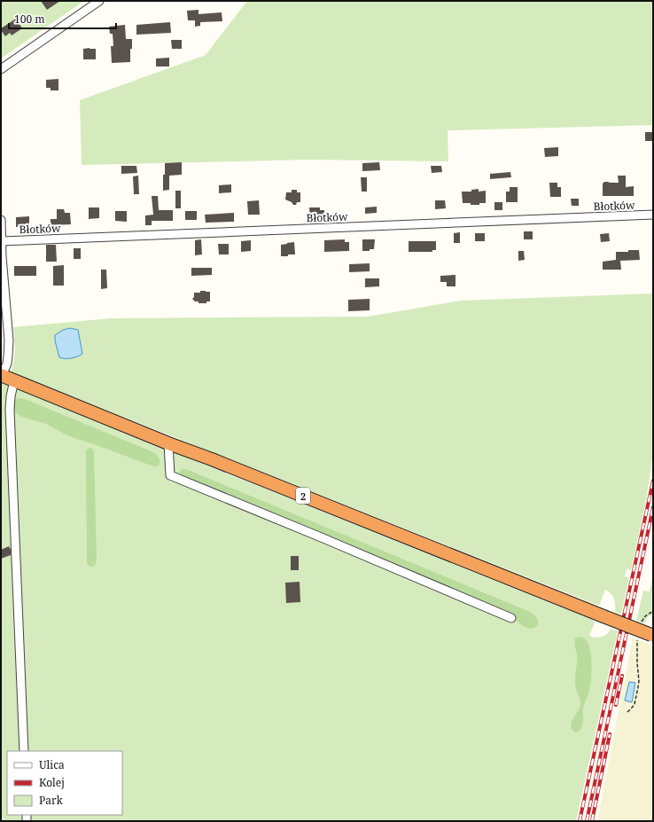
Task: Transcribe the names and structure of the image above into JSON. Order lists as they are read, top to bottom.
{
  "streets": {
    "highway": ["2"],
    "street": ["Błotków"]
  },
  "legend": ["Ulica", "Kolej", "Park"],
  "scale_bar": "100 m"
}
